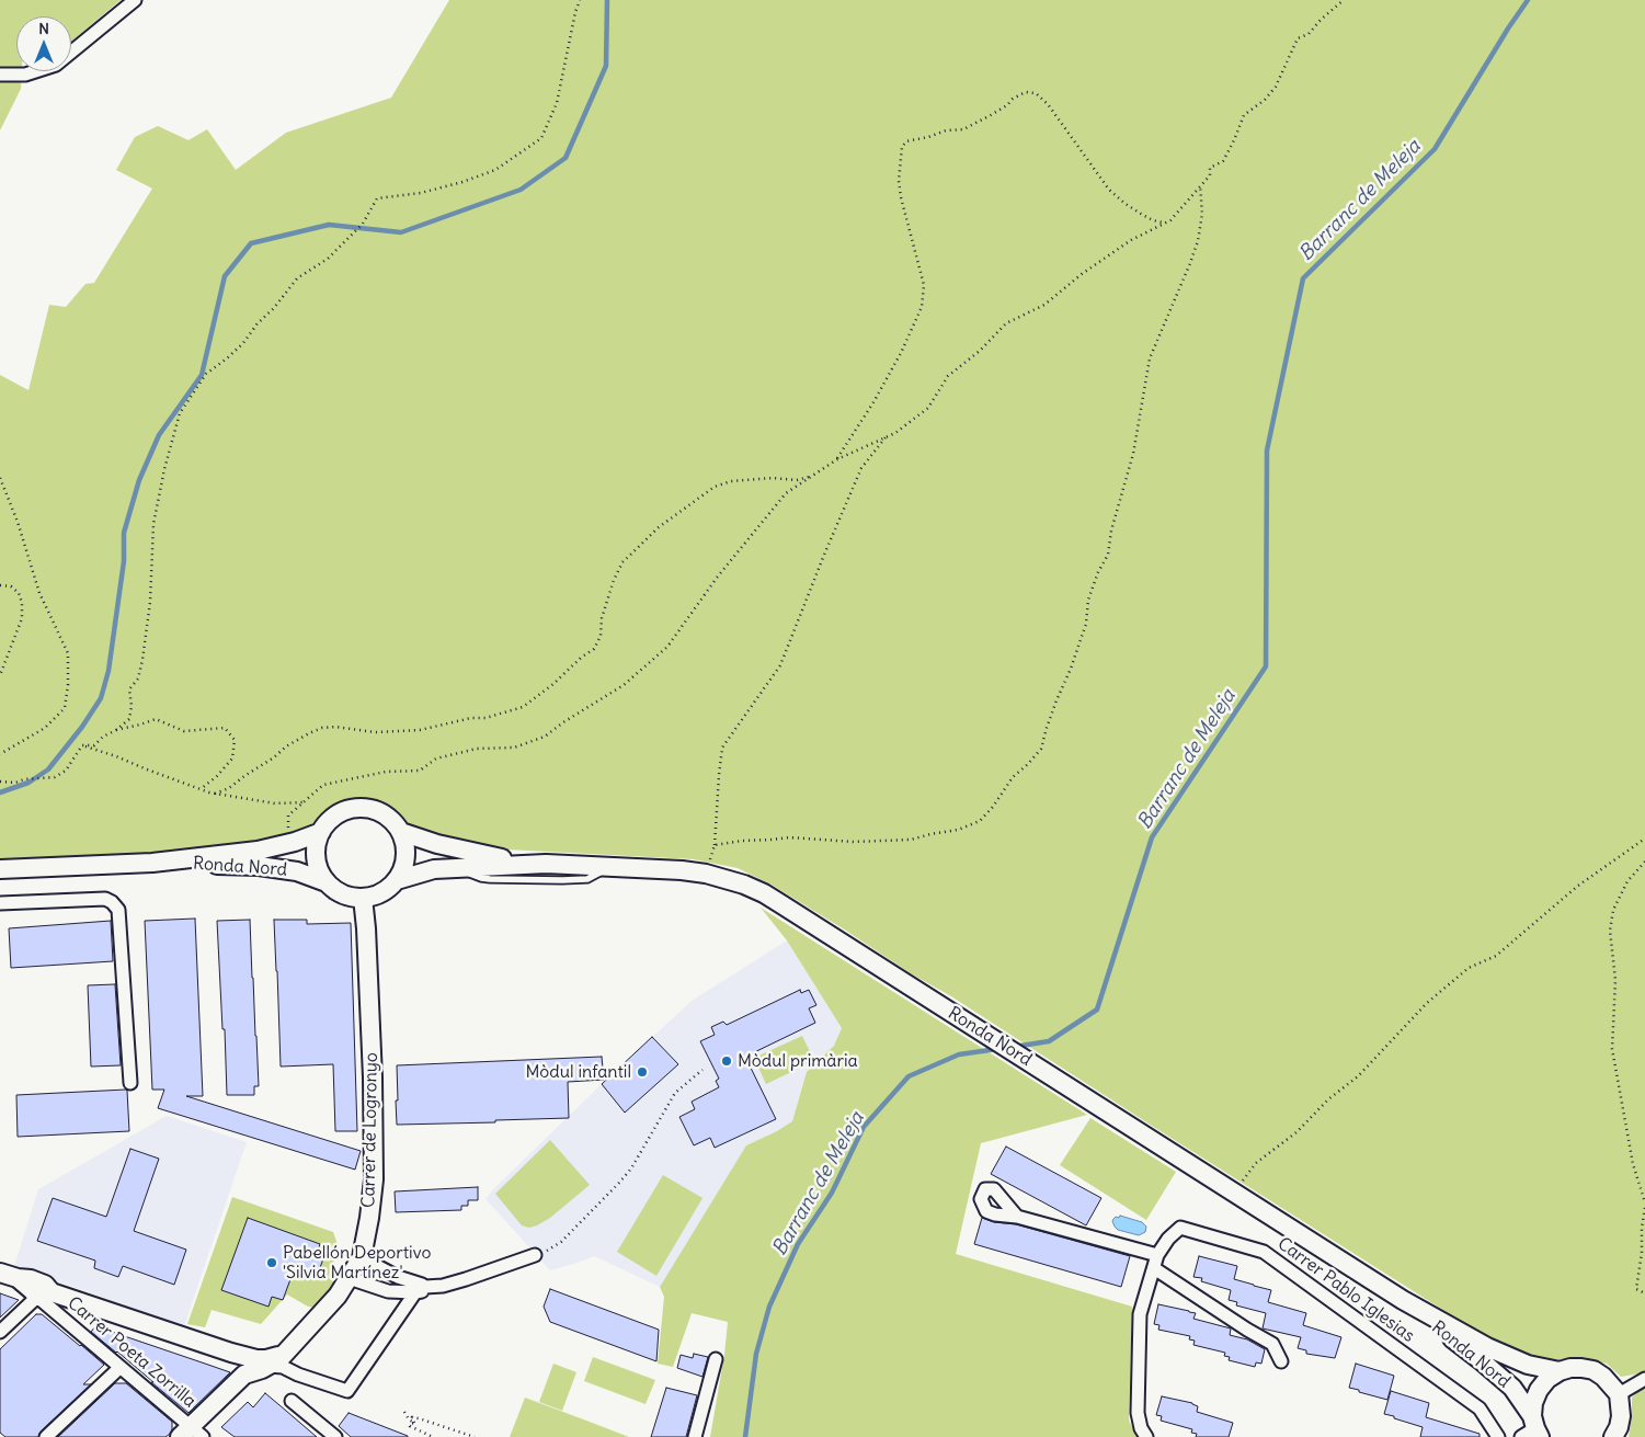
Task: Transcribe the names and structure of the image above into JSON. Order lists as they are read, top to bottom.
{
  "streets": {
    "main road": ["Ronda Nord", "Carrer de Logronyo"],
    "street": ["Carrer Pablo Iglesias", "Carrer Poeta Zorrilla"]
  },
  "crossings": [
    ["Ronda Nord", "Carrer de Logronyo"]
  ],
  "water": ["Barranc de Meleja"],
  "places": ["Mòdul primària", "Mòdul infantil", "Pabellón Deportivo 'Silvia Martínez'"],
  "north": "top"
}
